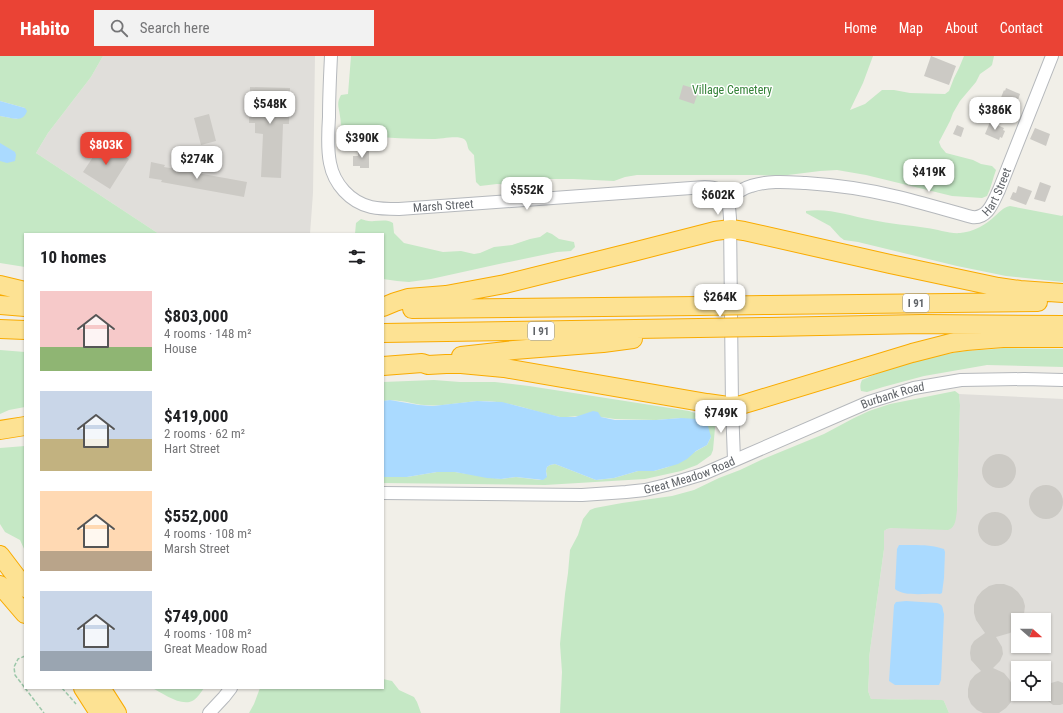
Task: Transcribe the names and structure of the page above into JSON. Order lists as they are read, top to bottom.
{
  "streets": {
    "highway": ["I 91"],
    "street": [
      "Hart Street",
      "Marsh Street",
      "Burbank Road",
      "Great Meadow Road"
    ]
  },
  "crossings": [
    ["Hart Street", "Marsh Street"],
    ["Hart Street", "Great Meadow Road"],
    ["Marsh Street", "Great Meadow Road"],
    ["Burbank Road", "Great Meadow Road"]
  ],
  "parks": ["Village Cemetery"],
  "north": "right",
  "page": {
    "header": "Habito",
    "search": "Search here",
    "nav": [
      "Home",
      "Map",
      "About",
      "Contact"
    ],
    "price": [
      "$548K",
      "$386K",
      "$390K",
      "$803K",
      "$274K",
      "$419K",
      "$552K",
      "$602K",
      "$264K",
      "$749K"
    ],
    "heading": "10 homes",
    "list": [
      {
        "name": "$803,000",
        "note": "4 rooms · 148 m² · House"
      },
      {
        "name": "$419,000",
        "note": "2 rooms · 62 m² · Hart Street"
      },
      {
        "name": "$552,000",
        "note": "4 rooms · 108 m² · Marsh Street"
      },
      {
        "name": "$749,000",
        "note": "4 rooms · 108 m² · Great Meadow Road"
      }
    ]
  }
}
